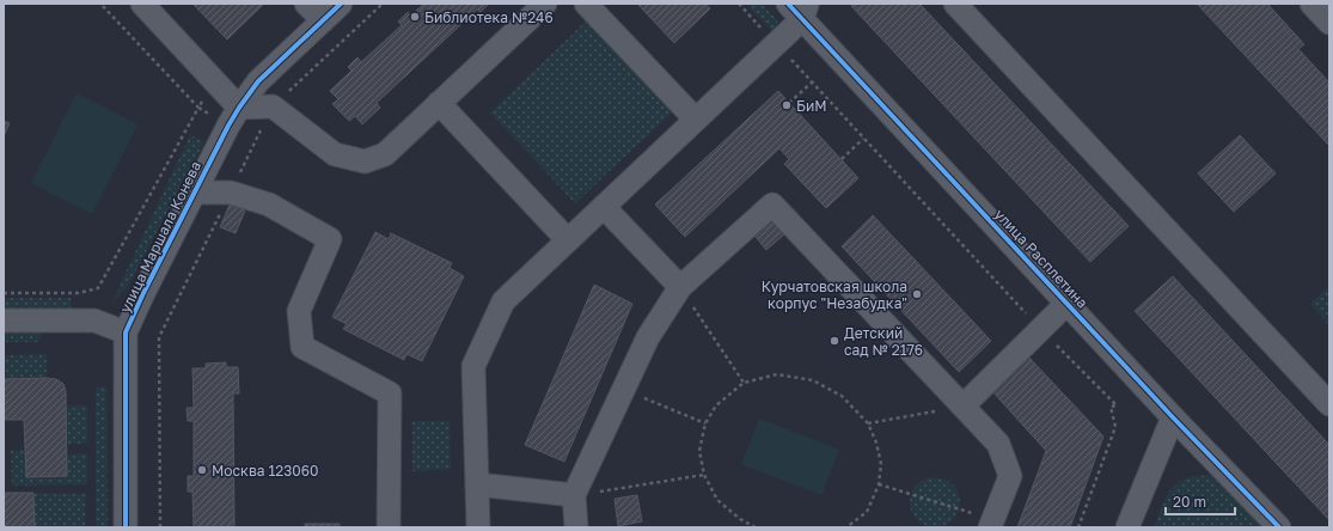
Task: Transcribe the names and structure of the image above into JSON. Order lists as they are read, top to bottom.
{
  "streets": {
    "street": ["улица Маршала Конева", "улица Расплетина"]
  },
  "places": [
    "Библиотека №246",
    "БиМ",
    "Курчатовская школа корпус \"Незабудка\"",
    "Детский сад № 2176",
    "Москва 123060"
  ],
  "scale_bar": "20 m"
}
